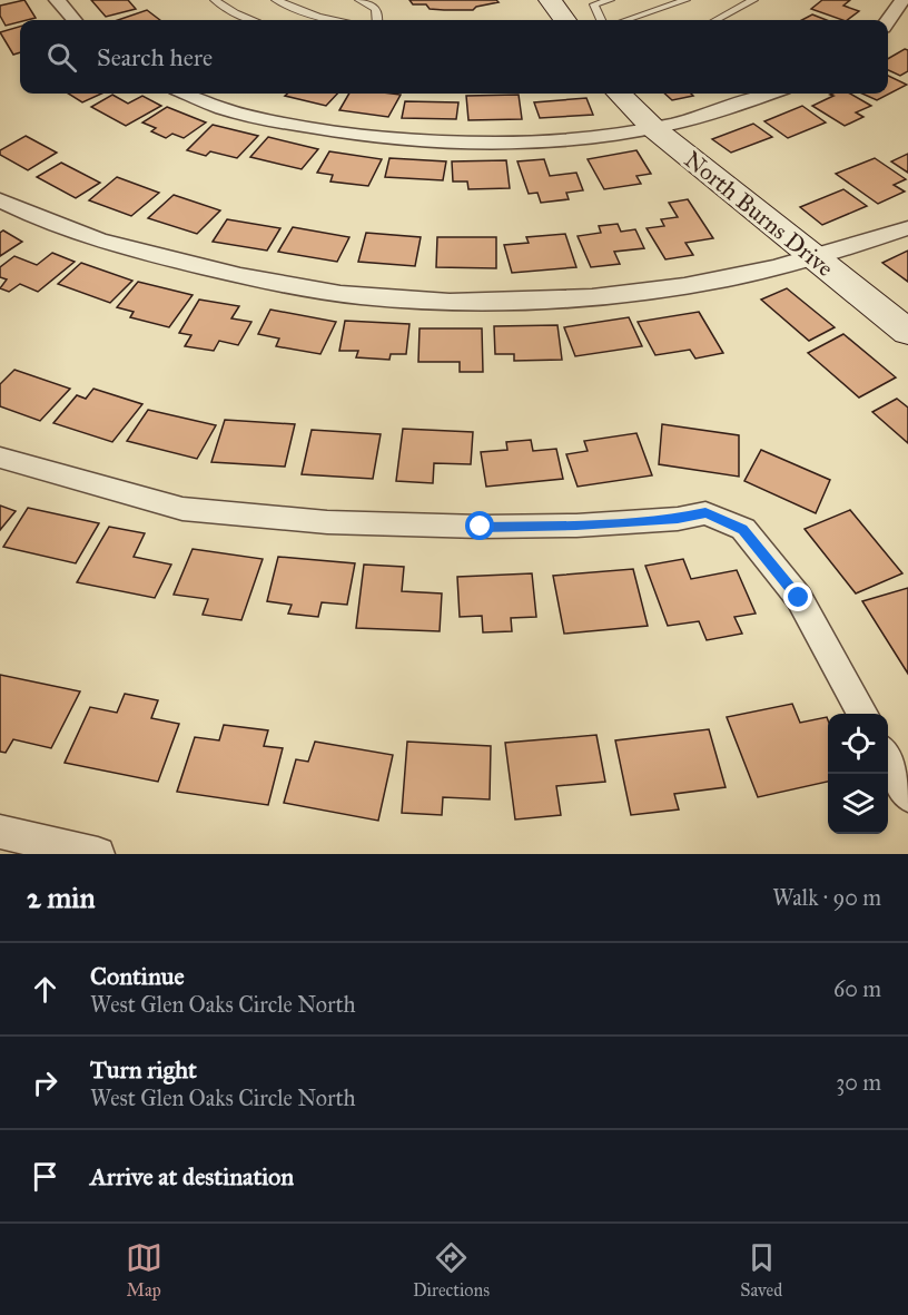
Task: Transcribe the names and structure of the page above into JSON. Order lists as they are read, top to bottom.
{
  "streets": {
    "street": ["North Burns Drive"]
  },
  "page": {
    "search": "Search here",
    "heading": ["2 min", "Walk · 90 m"],
    "list": [
      ["Continue", "West Glen Oaks Circle North", "60 m"],
      ["Turn right", "West Glen Oaks Circle North", "30 m"],
      "Arrive at destination"
    ],
    "nav": ["Map", "Directions", "Saved"]
  }
}
